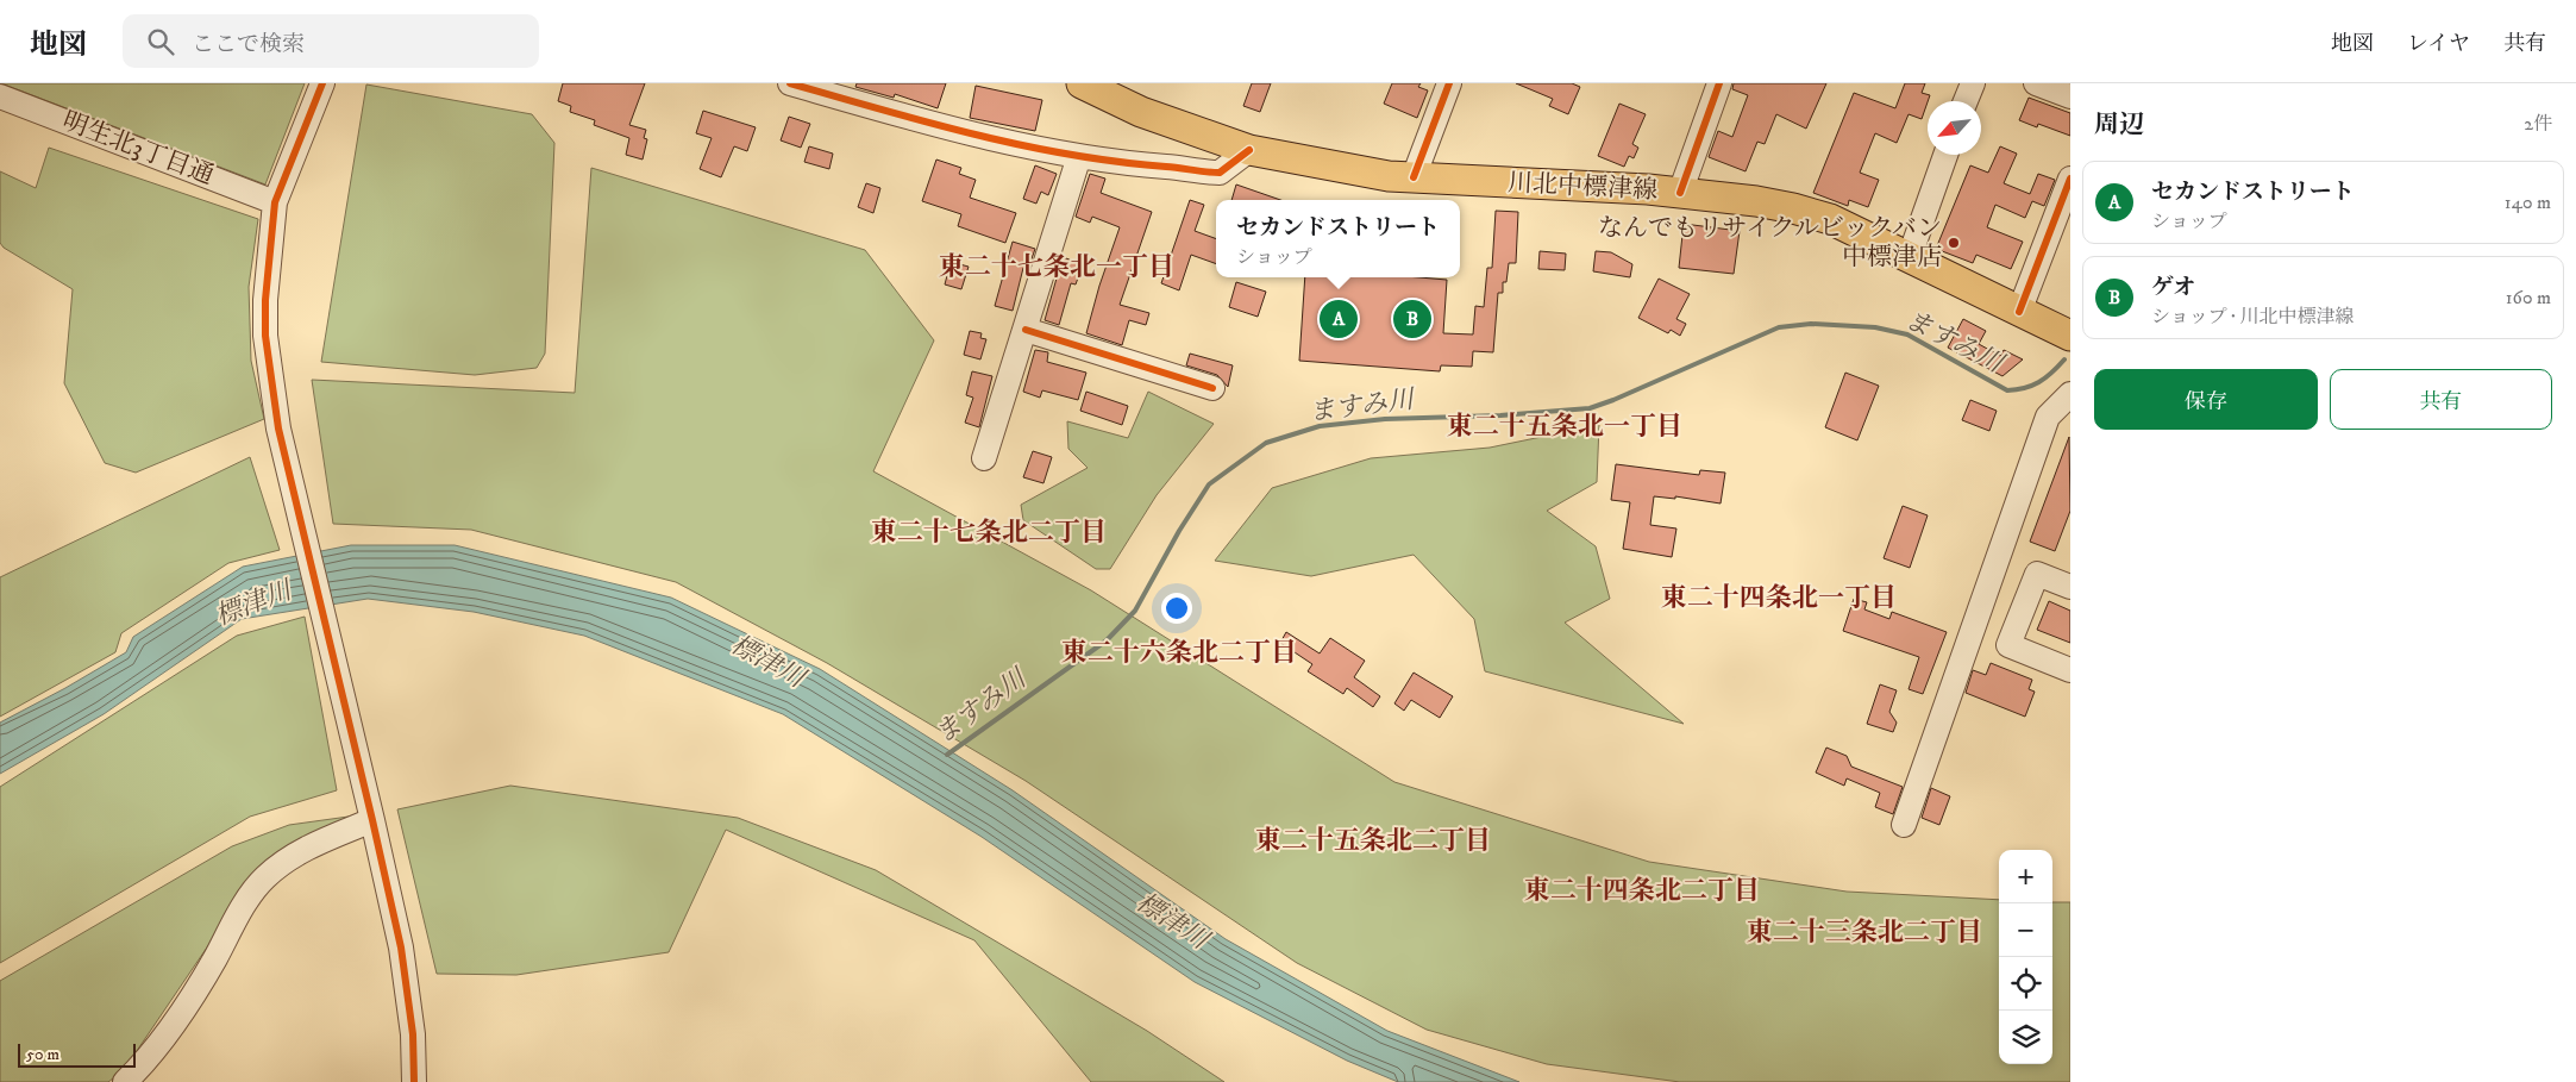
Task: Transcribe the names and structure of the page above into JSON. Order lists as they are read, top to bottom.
{
  "streets": {
    "main road": ["川北中標津線"],
    "street": ["明生北3丁目通"]
  },
  "districts": [
    "東二十七条北一丁目",
    "東二十五条北一丁目",
    "東二十七条北二丁目",
    "東二十四条北一丁目",
    "東二十六条北二丁目",
    "東二十五条北二丁目",
    "東二十四条北二丁目",
    "東二十三条北二丁目"
  ],
  "water": ["ますみ川", "標津川"],
  "places": ["なんでもリサイクルビックバン 中標津店"],
  "scale_bar": "50 m",
  "north": "bottom left",
  "page": {
    "header": "地図",
    "search": "ここで検索",
    "nav": ["地図", "レイヤ", "共有"],
    "heading": ["周辺", "2件"],
    "list": [
      {
        "mark": "A",
        "name": "セカンドストリート",
        "note": "ショップ",
        "value": "140 m"
      },
      {
        "mark": "B",
        "name": "ゲオ",
        "note": "ショップ · 川北中標津線",
        "value": "160 m"
      }
    ],
    "popup": ["セカンドストリート", "ショップ"],
    "pins": ["A", "B"],
    "buttons": ["保存", "共有"],
    "map_buttons": ["+", "−"],
    "scale": "50 m"
  }
}
